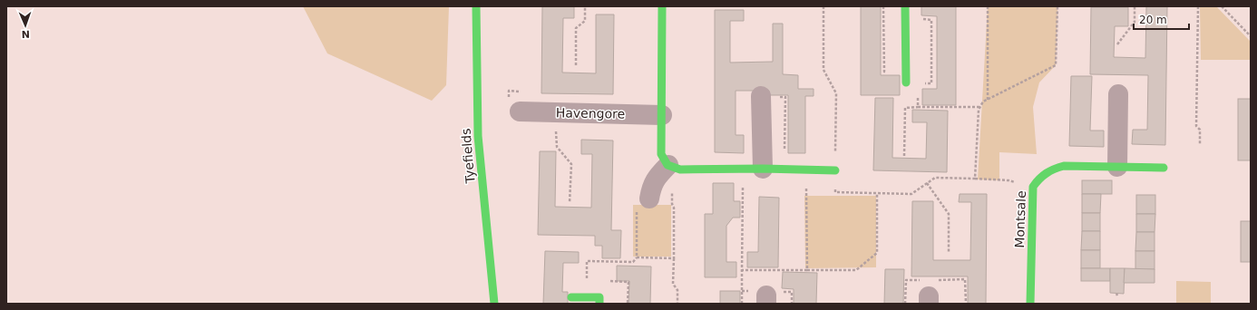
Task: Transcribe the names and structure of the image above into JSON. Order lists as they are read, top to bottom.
{
  "streets": {
    "street": ["Havengore", "Tyefields", "Montsale"]
  },
  "scale_bar": "20 m",
  "north": "bottom"
}
